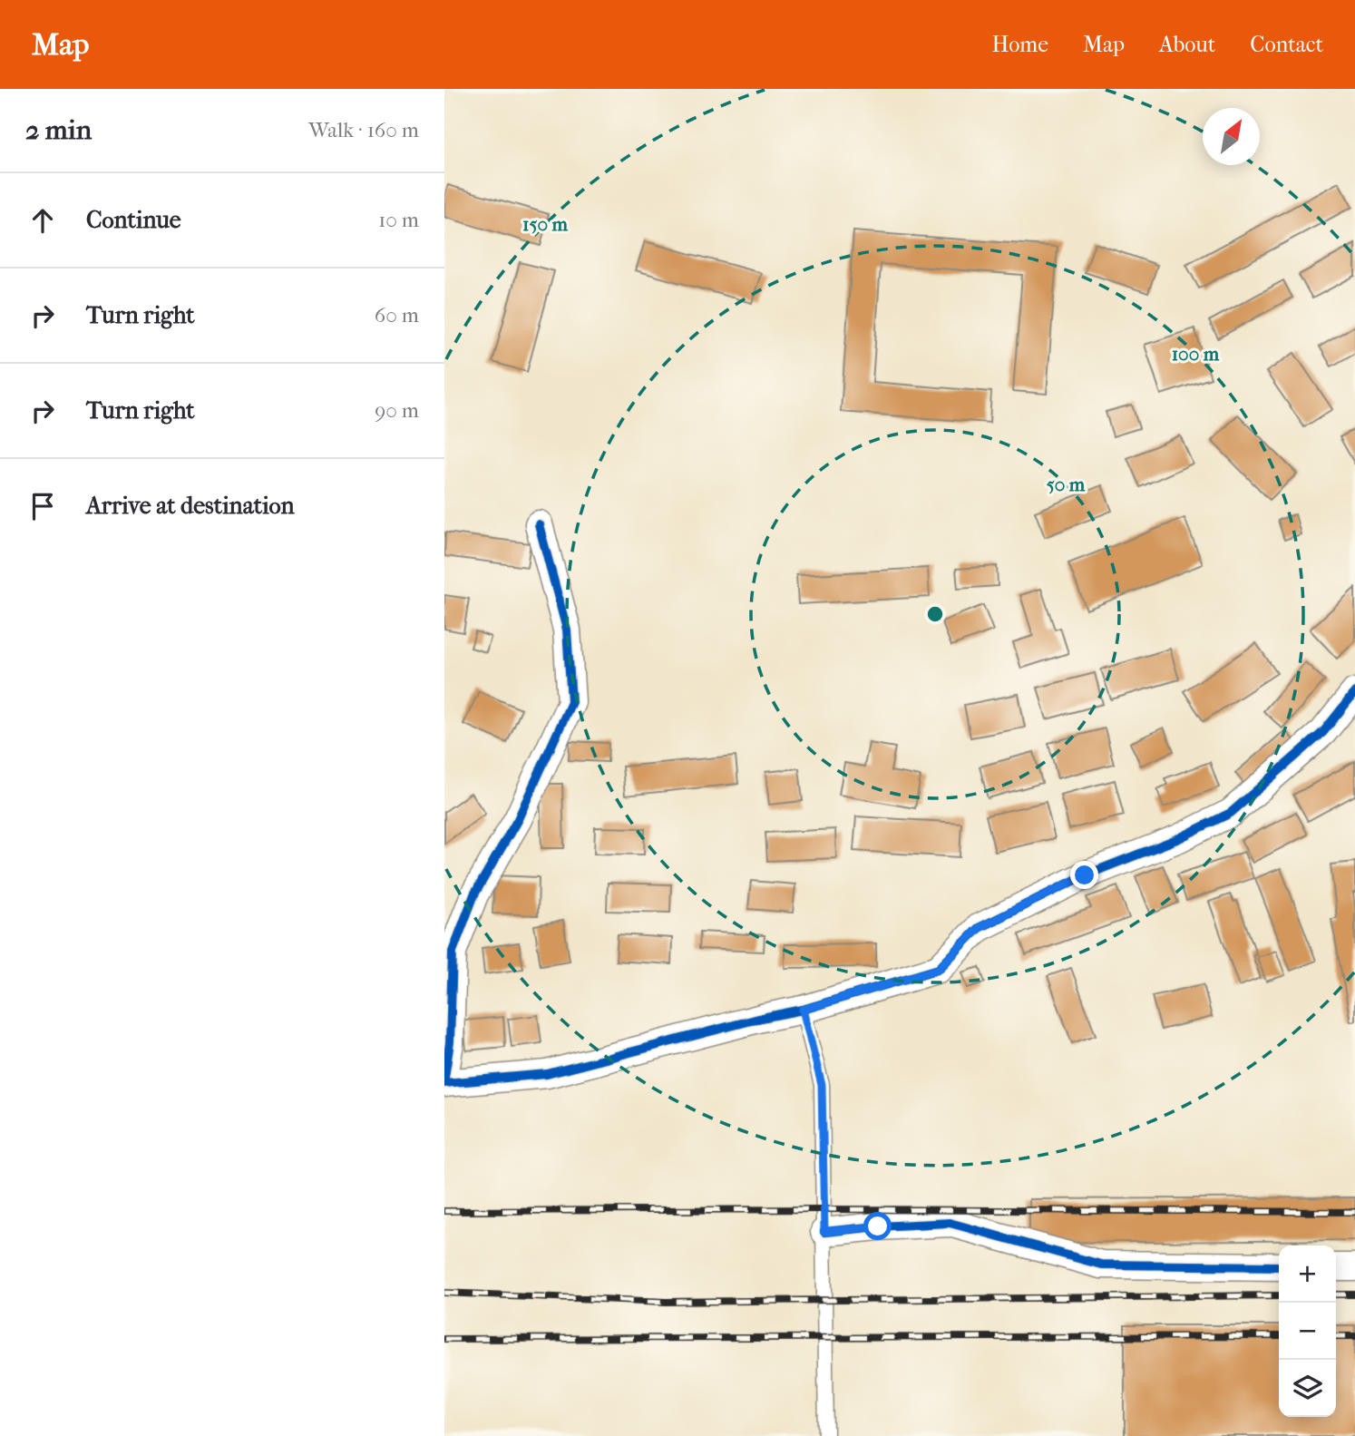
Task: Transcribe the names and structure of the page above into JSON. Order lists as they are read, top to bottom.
{
  "north": "top right",
  "page": {
    "header": "Map",
    "nav": [
      "Home",
      "Map",
      "About",
      "Contact"
    ],
    "heading": ["2 min", "Walk · 160 m"],
    "list": [
      ["Continue", "10 m"],
      ["Turn right", "60 m"],
      ["Turn right", "90 m"],
      "Arrive at destination"
    ],
    "map_buttons": ["+", "−"]
  },
  "rings": ["150 m", "100 m", "50 m"]
}
